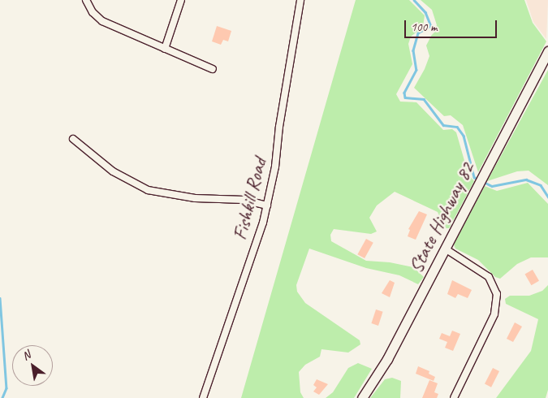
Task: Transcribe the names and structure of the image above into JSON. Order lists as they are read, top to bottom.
{
  "streets": {
    "main road": ["State Highway 82"],
    "street": ["Fishkill Road"]
  },
  "scale_bar": "100 m",
  "north": "top left"
}
